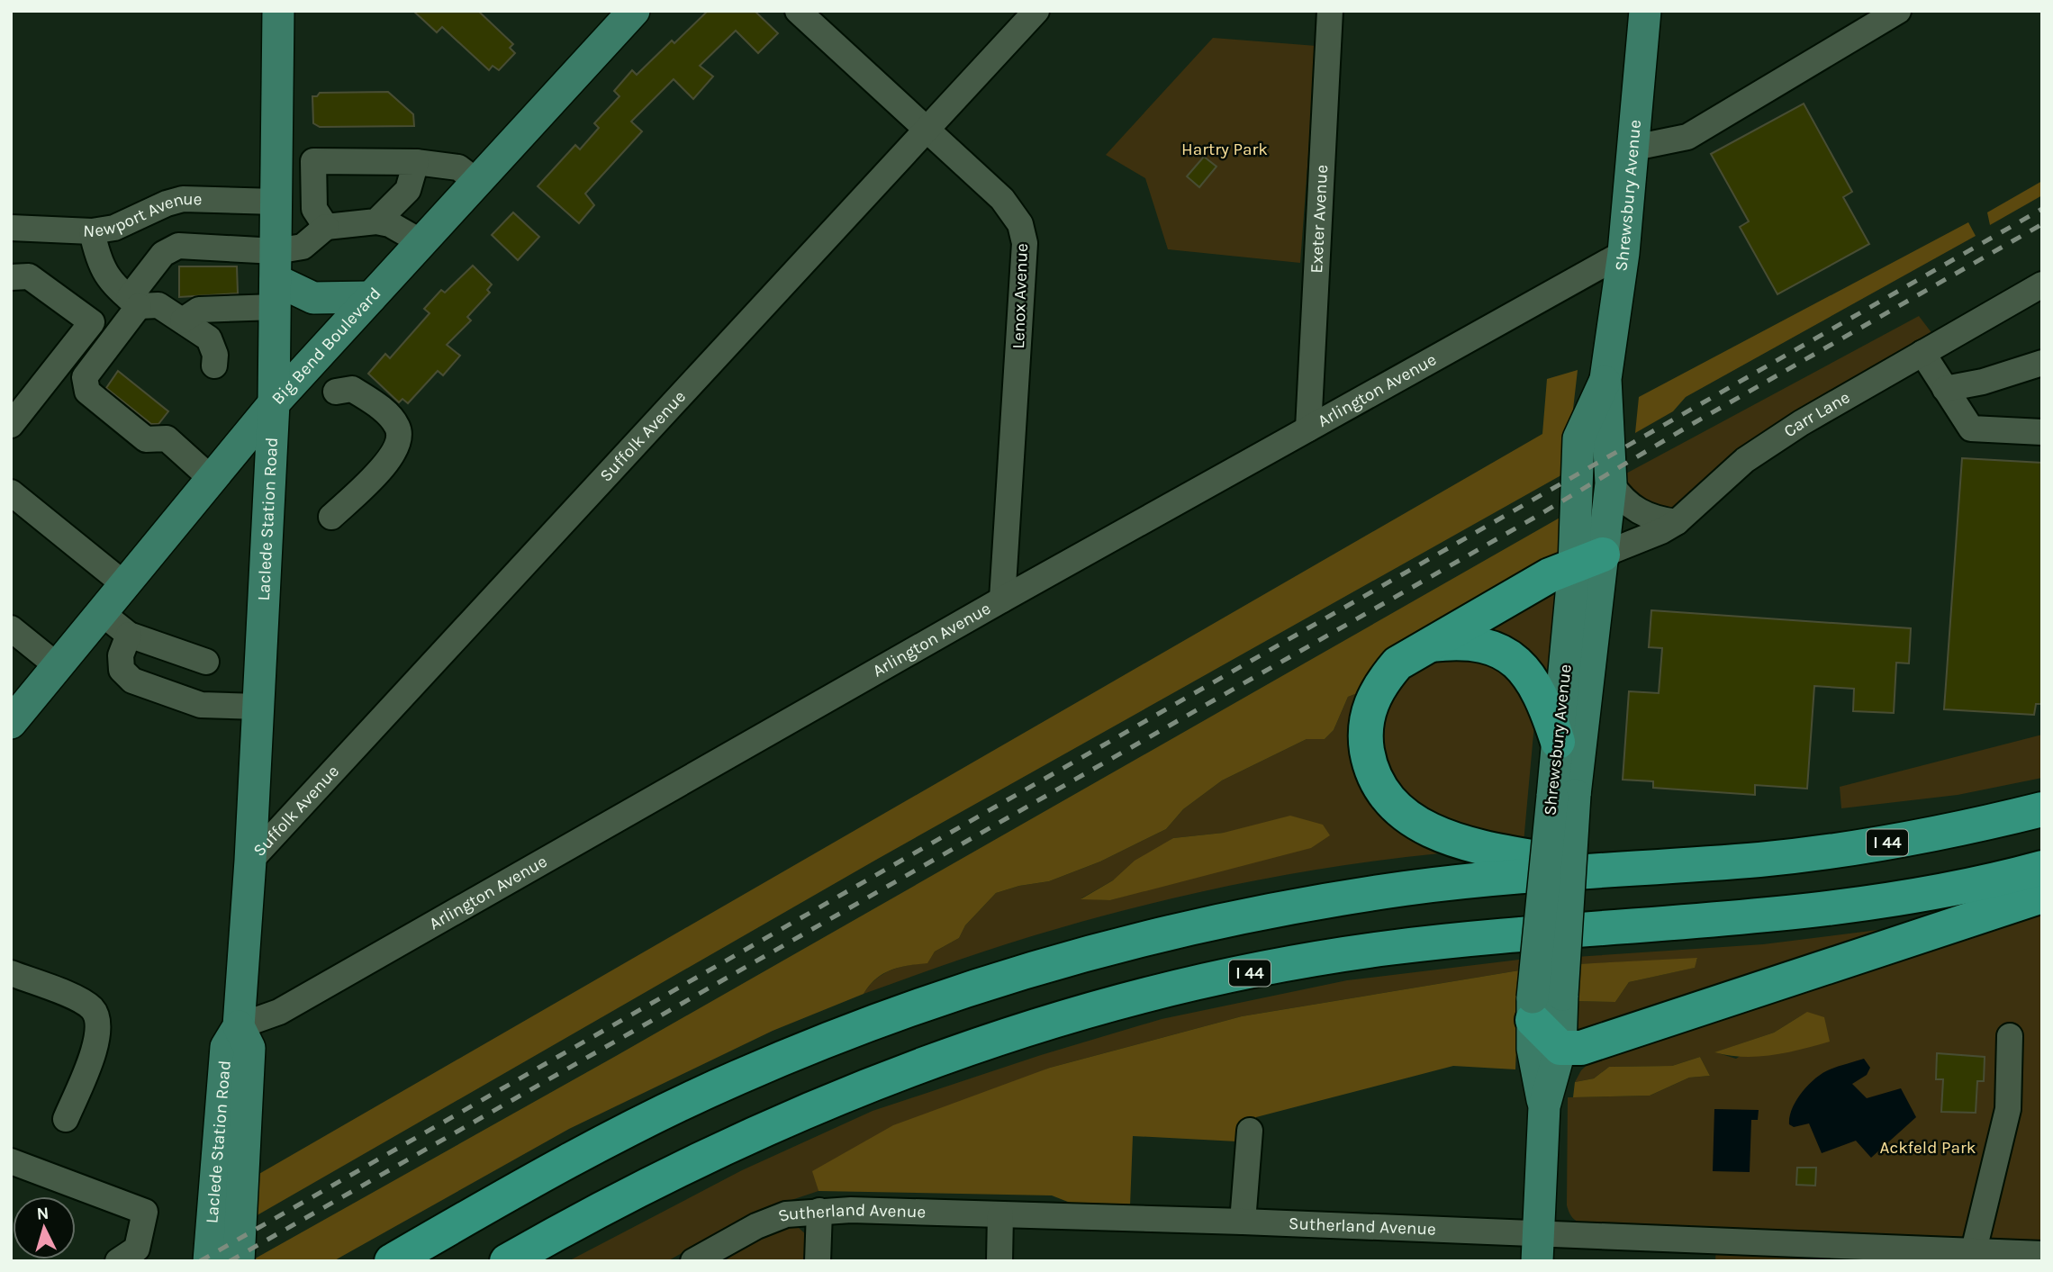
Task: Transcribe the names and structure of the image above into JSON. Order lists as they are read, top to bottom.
{
  "streets": {
    "highway": ["I 44"],
    "main road": ["Shrewsbury Avenue", "Big Bend Boulevard", "Laclede Station Road"],
    "street": [
      "Newport Avenue",
      "Exeter Avenue",
      "Lenox Avenue",
      "Arlington Avenue",
      "Carr Lane",
      "Suffolk Avenue",
      "Sutherland Avenue"
    ]
  },
  "crossings": [
    ["Shrewsbury Avenue", "Arlington Avenue"],
    ["Shrewsbury Avenue", "Carr Lane"],
    ["Shrewsbury Avenue", "Sutherland Avenue"],
    ["Newport Avenue", "Laclede Station Road"],
    ["Exeter Avenue", "Arlington Avenue"],
    ["Lenox Avenue", "Arlington Avenue"],
    ["Lenox Avenue", "Suffolk Avenue"],
    ["Big Bend Boulevard", "Laclede Station Road"],
    ["Arlington Avenue", "Laclede Station Road"],
    ["Suffolk Avenue", "Laclede Station Road"]
  ],
  "parks": ["Hartry Park", "Ackfeld Park"],
  "north": "top"
}
